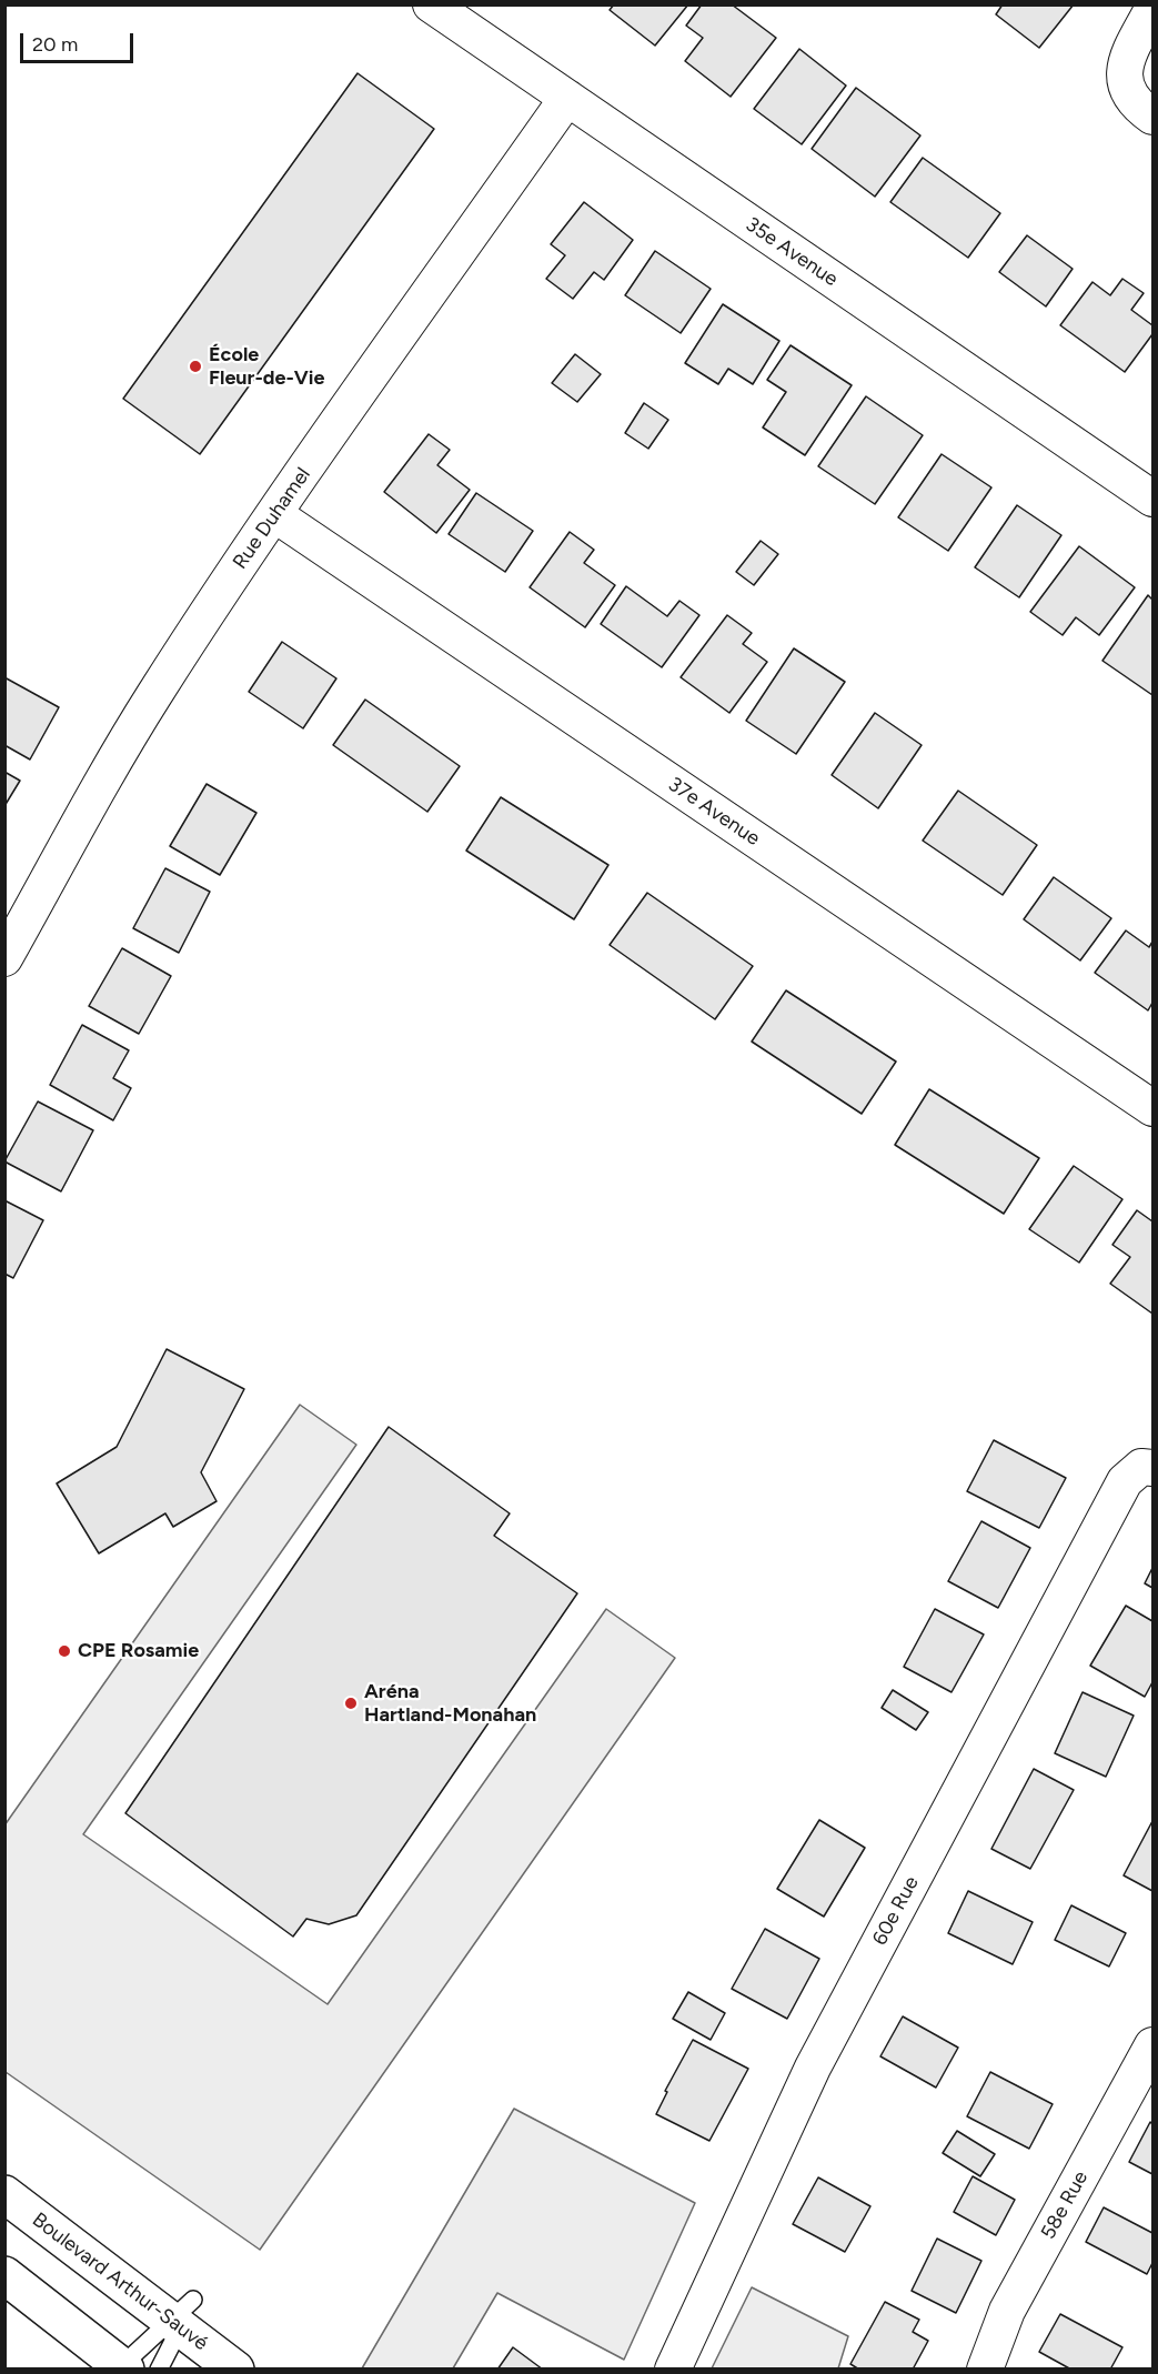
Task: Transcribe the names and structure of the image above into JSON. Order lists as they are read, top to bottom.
{
  "streets": {
    "main road": ["Boulevard Arthur-Sauvé"],
    "street": [
      "35e Avenue",
      "Rue Duhamel",
      "37e Avenue",
      "60e Rue",
      "58e Rue"
    ]
  },
  "crossings": [
    ["35e Avenue", "Rue Duhamel"],
    ["Rue Duhamel", "37e Avenue"]
  ],
  "places": ["École Fleur-de-Vie", "CPE Rosamie", "Aréna Hartland-Monahan"],
  "scale_bar": "20 m"
}
